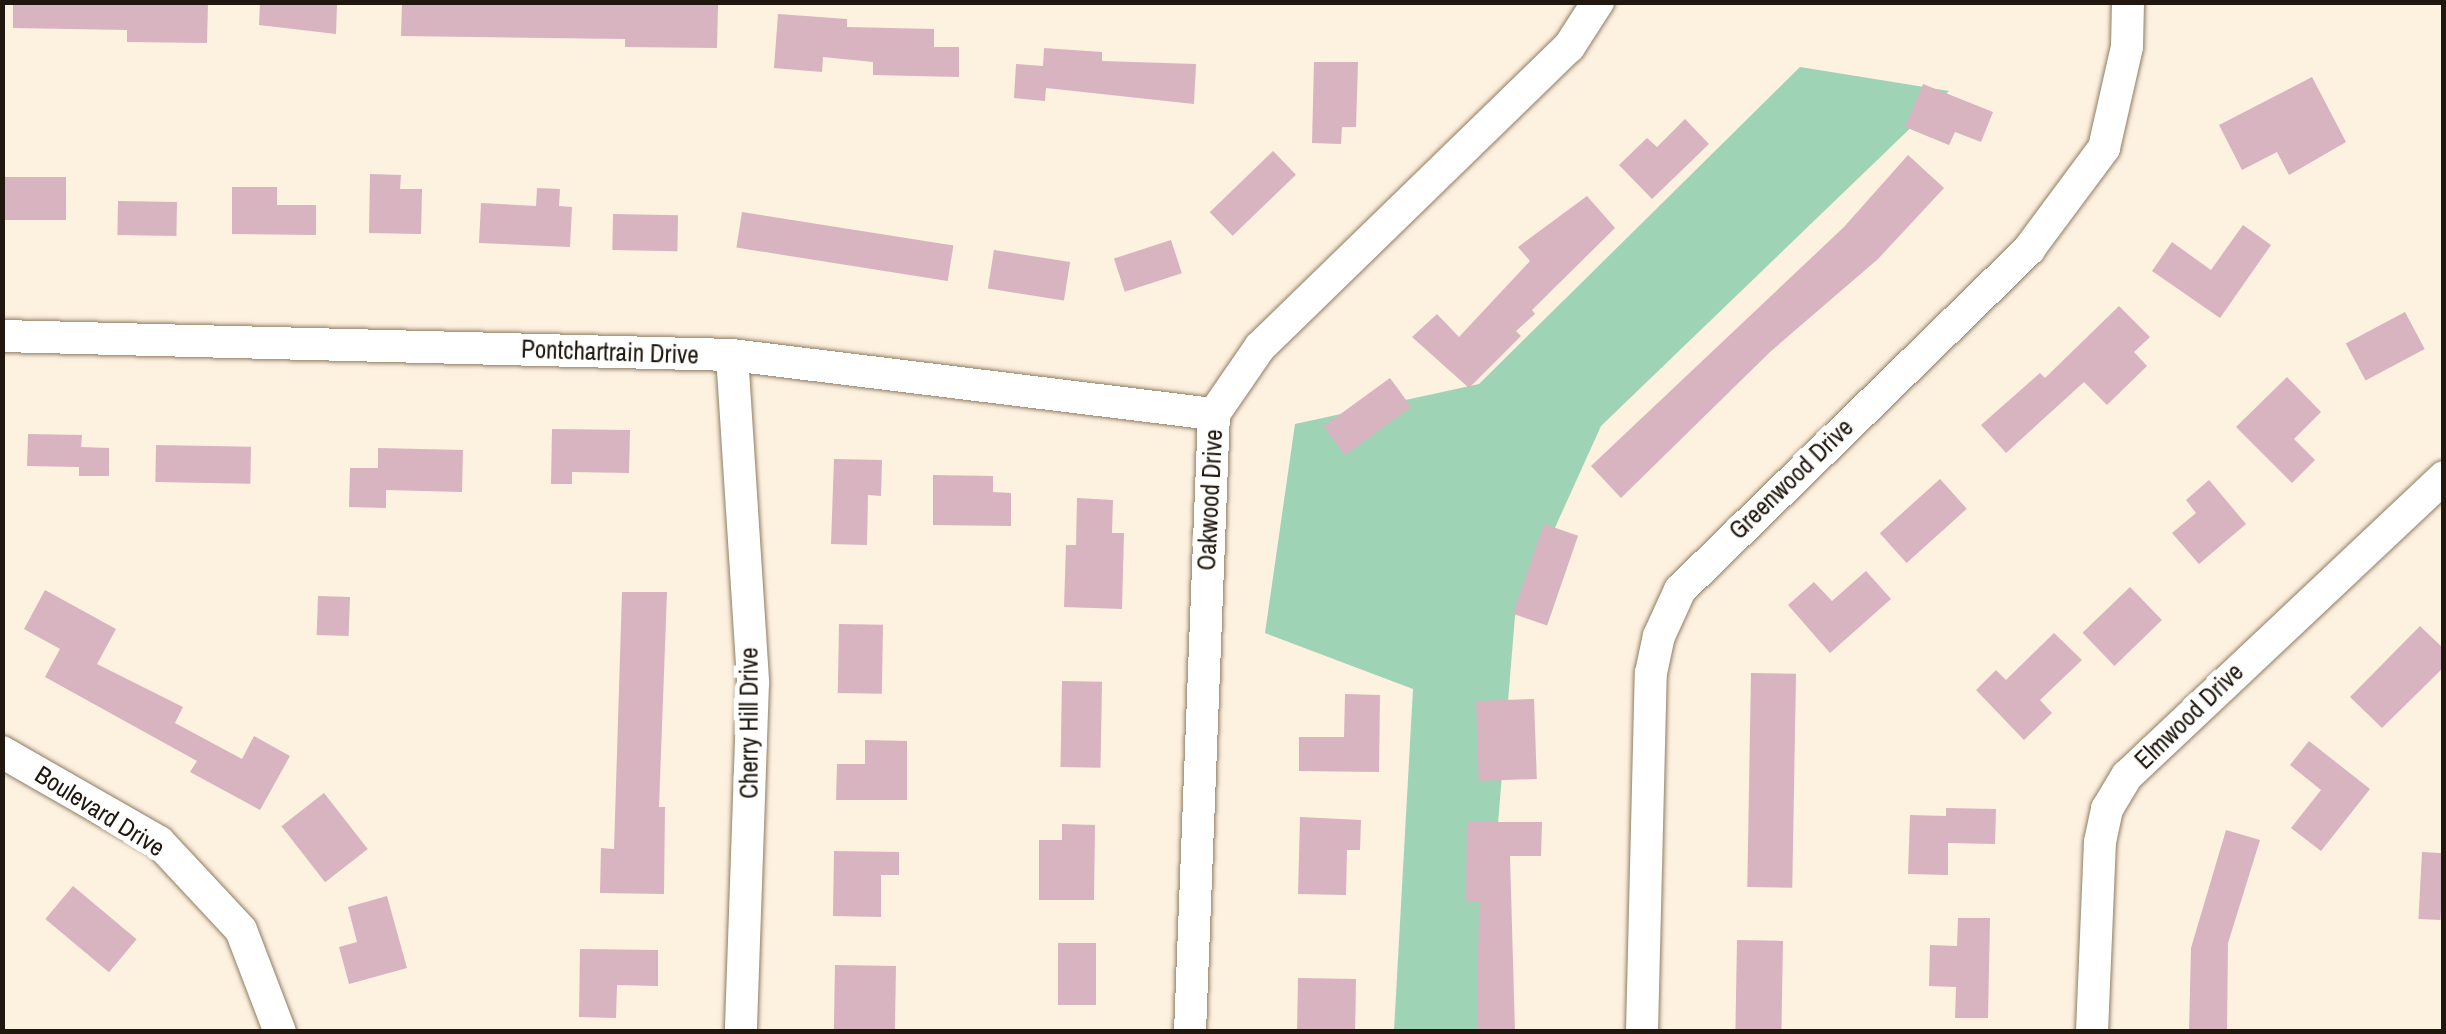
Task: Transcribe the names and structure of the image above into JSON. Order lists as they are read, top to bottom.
{
  "streets": {
    "street": [
      "Pontchartrain Drive",
      "Greenwood Drive",
      "Oakwood Drive",
      "Elmwood Drive",
      "Cherry Hill Drive",
      "Boulevard Drive"
    ]
  },
  "crossings": [
    ["Pontchartrain Drive", "Oakwood Drive"],
    ["Pontchartrain Drive", "Cherry Hill Drive"]
  ]
}
